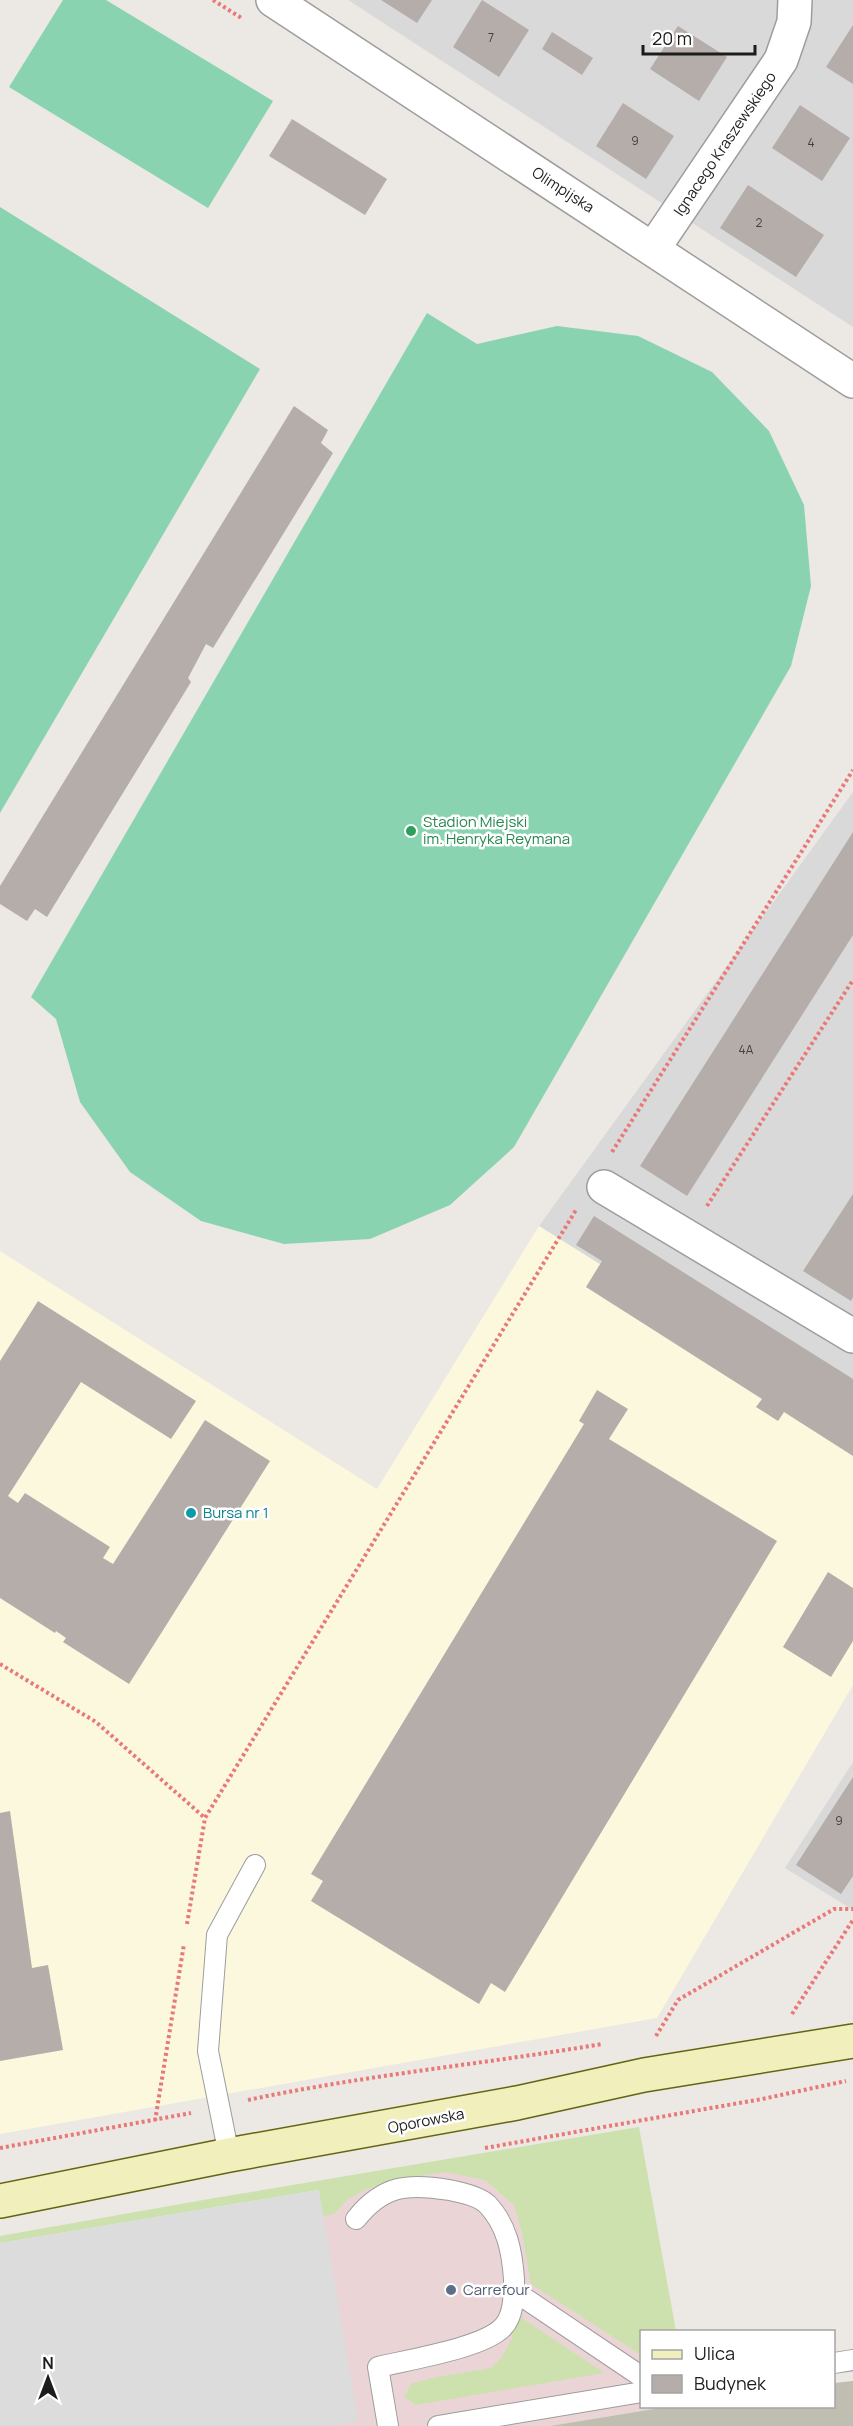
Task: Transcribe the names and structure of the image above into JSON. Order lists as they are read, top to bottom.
{
  "streets": {
    "street": ["Ignacego Kraszewskiego", "Olimpijska", "Oporowska"]
  },
  "crossings": [
    ["Ignacego Kraszewskiego", "Olimpijska"]
  ],
  "places": ["Stadion Miejski im. Henryka Reymana", "Bursa nr 1", "Carrefour"],
  "house_numbers": [
    "7",
    "9",
    "4",
    "2",
    "4A",
    "9"
  ],
  "legend": ["Ulica", "Budynek"],
  "scale_bar": "20 m",
  "north": "top"
}
